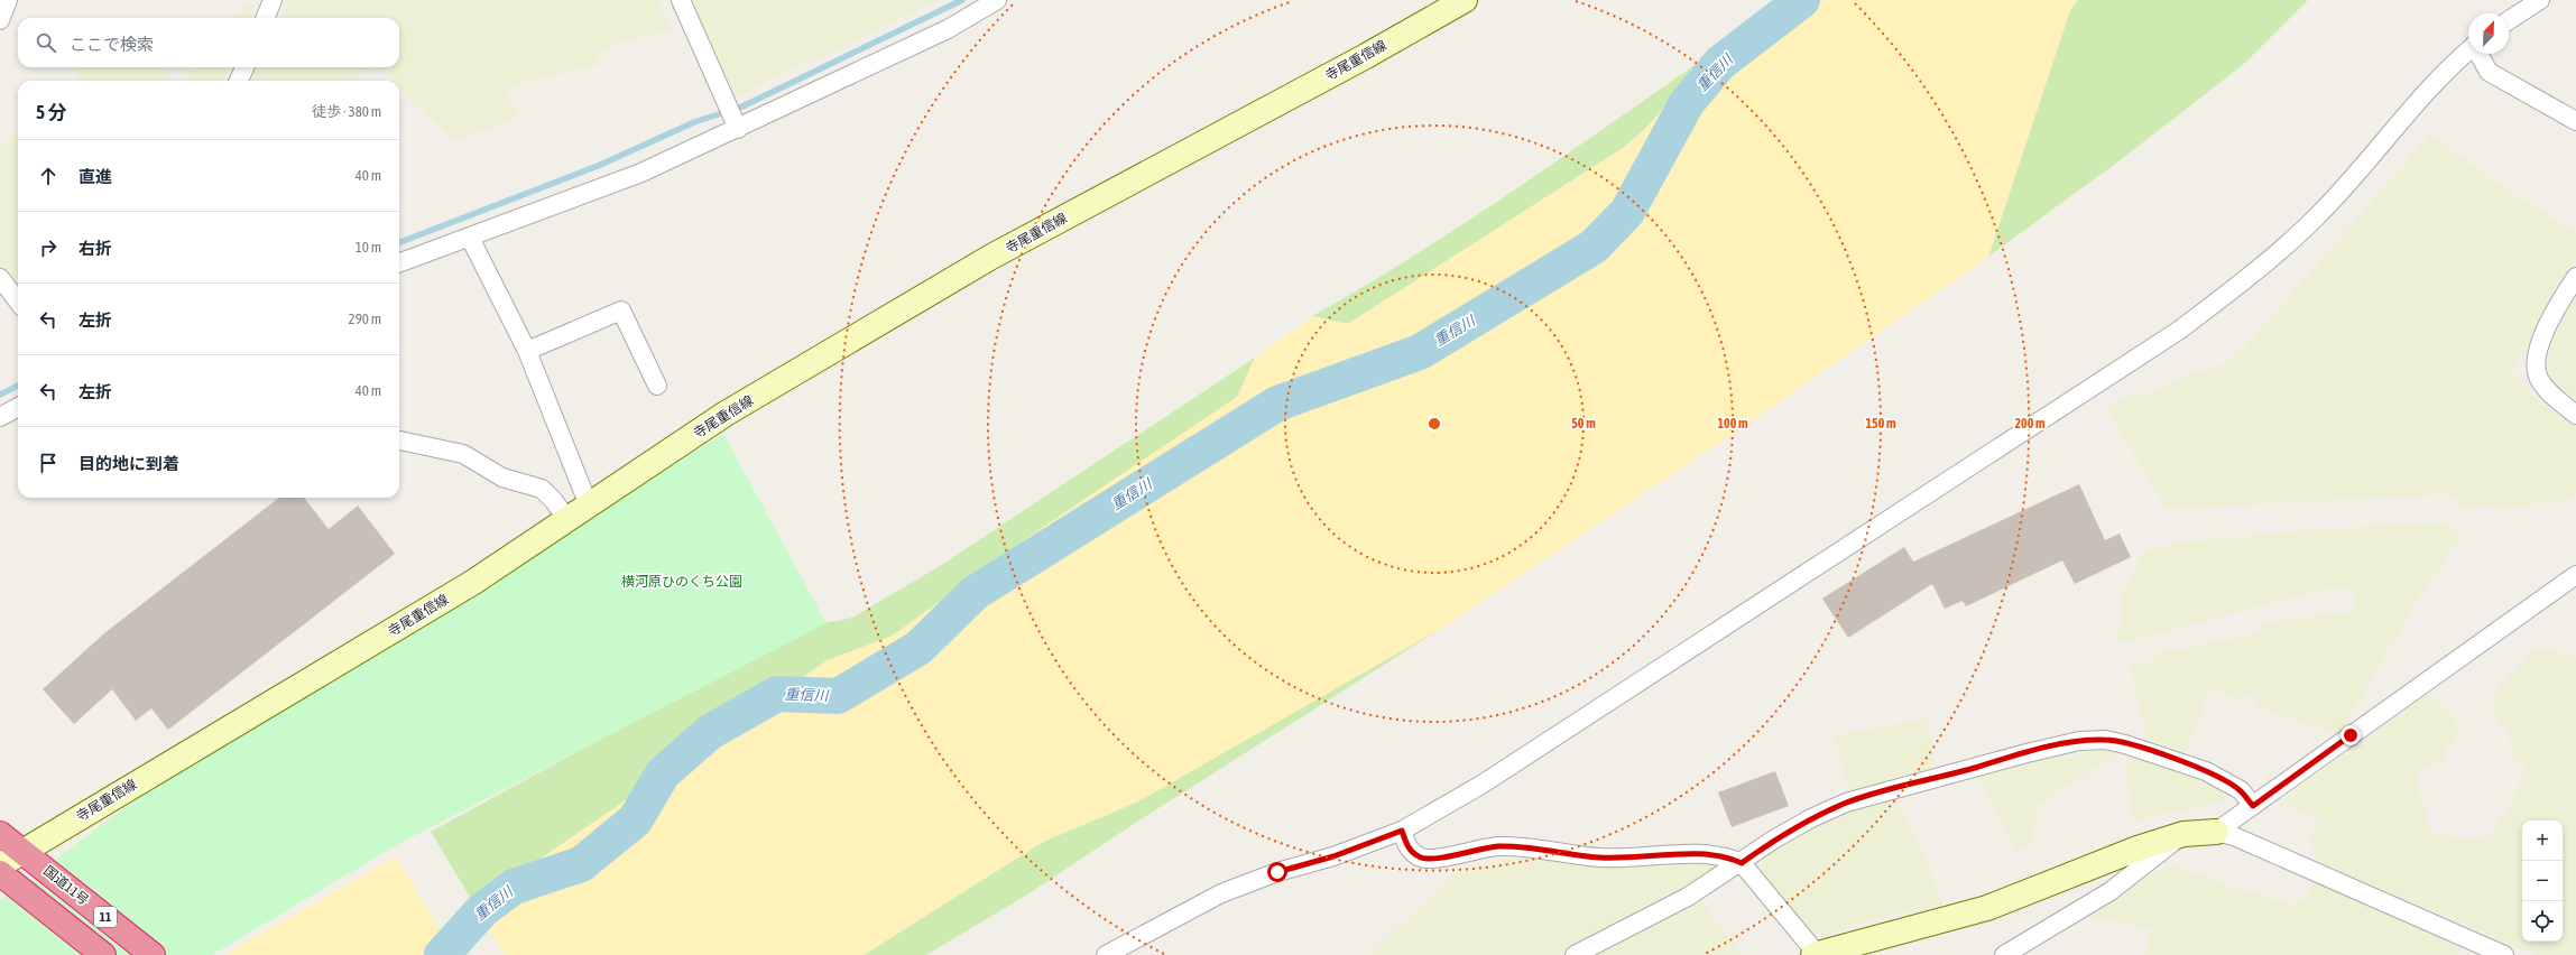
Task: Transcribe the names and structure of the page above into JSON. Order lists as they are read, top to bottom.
{
  "streets": {
    "highway": ["国道11号", "11"],
    "main road": ["寺尾重信線"]
  },
  "crossings": [
    ["寺尾重信線", "国道11号"]
  ],
  "water": ["重信川"],
  "parks": ["横河原ひのくち公園"],
  "north": "top right",
  "page": {
    "search": "ここで検索",
    "heading": ["5 分", "徒歩 · 380 m"],
    "list": [
      ["直進", "40 m"],
      ["右折", "10 m"],
      ["左折", "290 m"],
      ["左折", "40 m"],
      "目的地に到着"
    ],
    "map_buttons": ["+", "−"]
  },
  "rings": [
    "50 m",
    "100 m",
    "150 m",
    "200 m"
  ]
}
